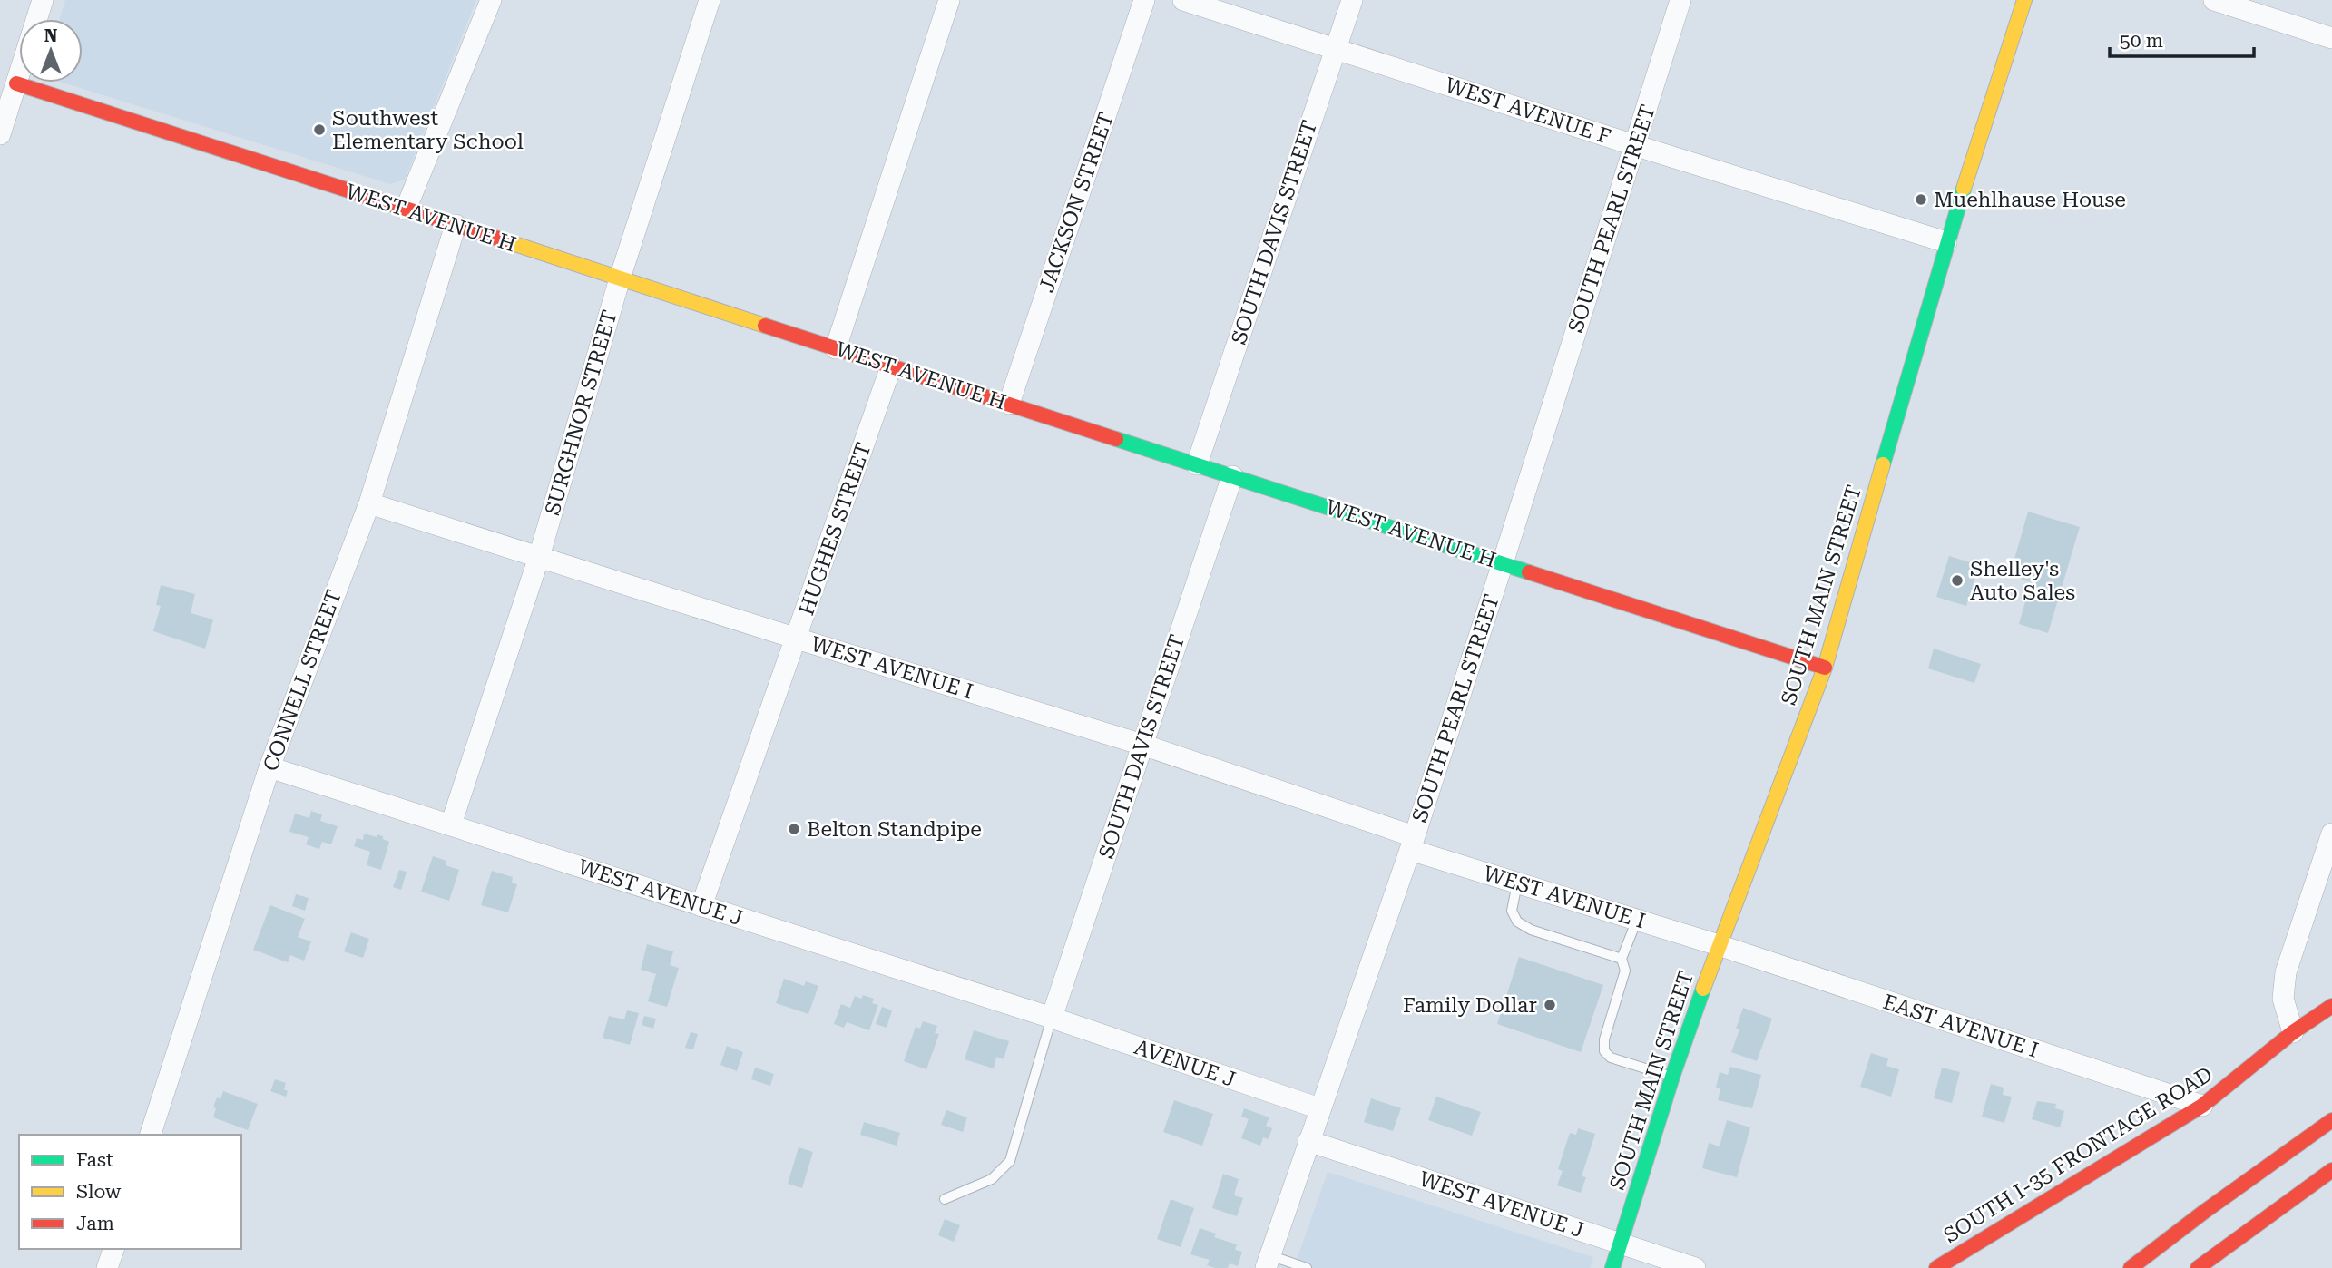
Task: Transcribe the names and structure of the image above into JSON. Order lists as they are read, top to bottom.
{
  "streets": {
    "main road": ["WEST AVENUE H", "SOUTH MAIN STREET", "SOUTH I-35 FRONTAGE ROAD"],
    "street": [
      "WEST AVENUE F",
      "JACKSON STREET",
      "SOUTH PEARL STREET",
      "SOUTH DAVIS STREET",
      "SURGHNOR STREET",
      "HUGHES STREET",
      "WEST AVENUE I",
      "CONNELL STREET",
      "WEST AVENUE J",
      "EAST AVENUE I",
      "AVENUE J"
    ]
  },
  "crossings": [
    ["WEST AVENUE F", "SOUTH PEARL STREET"],
    ["WEST AVENUE F", "SOUTH DAVIS STREET"],
    ["WEST AVENUE F", "SOUTH MAIN STREET"],
    ["JACKSON STREET", "WEST AVENUE H"],
    ["WEST AVENUE H", "SOUTH PEARL STREET"],
    ["WEST AVENUE H", "SOUTH DAVIS STREET"],
    ["WEST AVENUE H", "SURGHNOR STREET"],
    ["WEST AVENUE H", "HUGHES STREET"],
    ["WEST AVENUE H", "SOUTH MAIN STREET"],
    ["WEST AVENUE H", "CONNELL STREET"],
    ["SOUTH PEARL STREET", "WEST AVENUE I"],
    ["SOUTH PEARL STREET", "WEST AVENUE J"],
    ["SOUTH PEARL STREET", "AVENUE J"],
    ["SOUTH DAVIS STREET", "WEST AVENUE I"],
    ["SOUTH DAVIS STREET", "WEST AVENUE J"],
    ["SOUTH DAVIS STREET", "AVENUE J"],
    ["SURGHNOR STREET", "WEST AVENUE I"],
    ["SURGHNOR STREET", "WEST AVENUE J"],
    ["HUGHES STREET", "WEST AVENUE I"],
    ["HUGHES STREET", "WEST AVENUE J"],
    ["SOUTH MAIN STREET", "WEST AVENUE I"],
    ["SOUTH MAIN STREET", "WEST AVENUE J"],
    ["SOUTH MAIN STREET", "EAST AVENUE I"],
    ["WEST AVENUE I", "CONNELL STREET"],
    ["WEST AVENUE I", "EAST AVENUE I"],
    ["CONNELL STREET", "WEST AVENUE J"],
    ["WEST AVENUE J", "AVENUE J"],
    ["EAST AVENUE I", "SOUTH I-35 FRONTAGE ROAD"]
  ],
  "places": [
    "Southwest Elementary School",
    "Muehlhause House",
    "Shelley's Auto Sales",
    "Belton Standpipe",
    "Family Dollar"
  ],
  "legend": ["Fast", "Slow", "Jam"],
  "scale_bar": "50 m",
  "north": "top"
}
